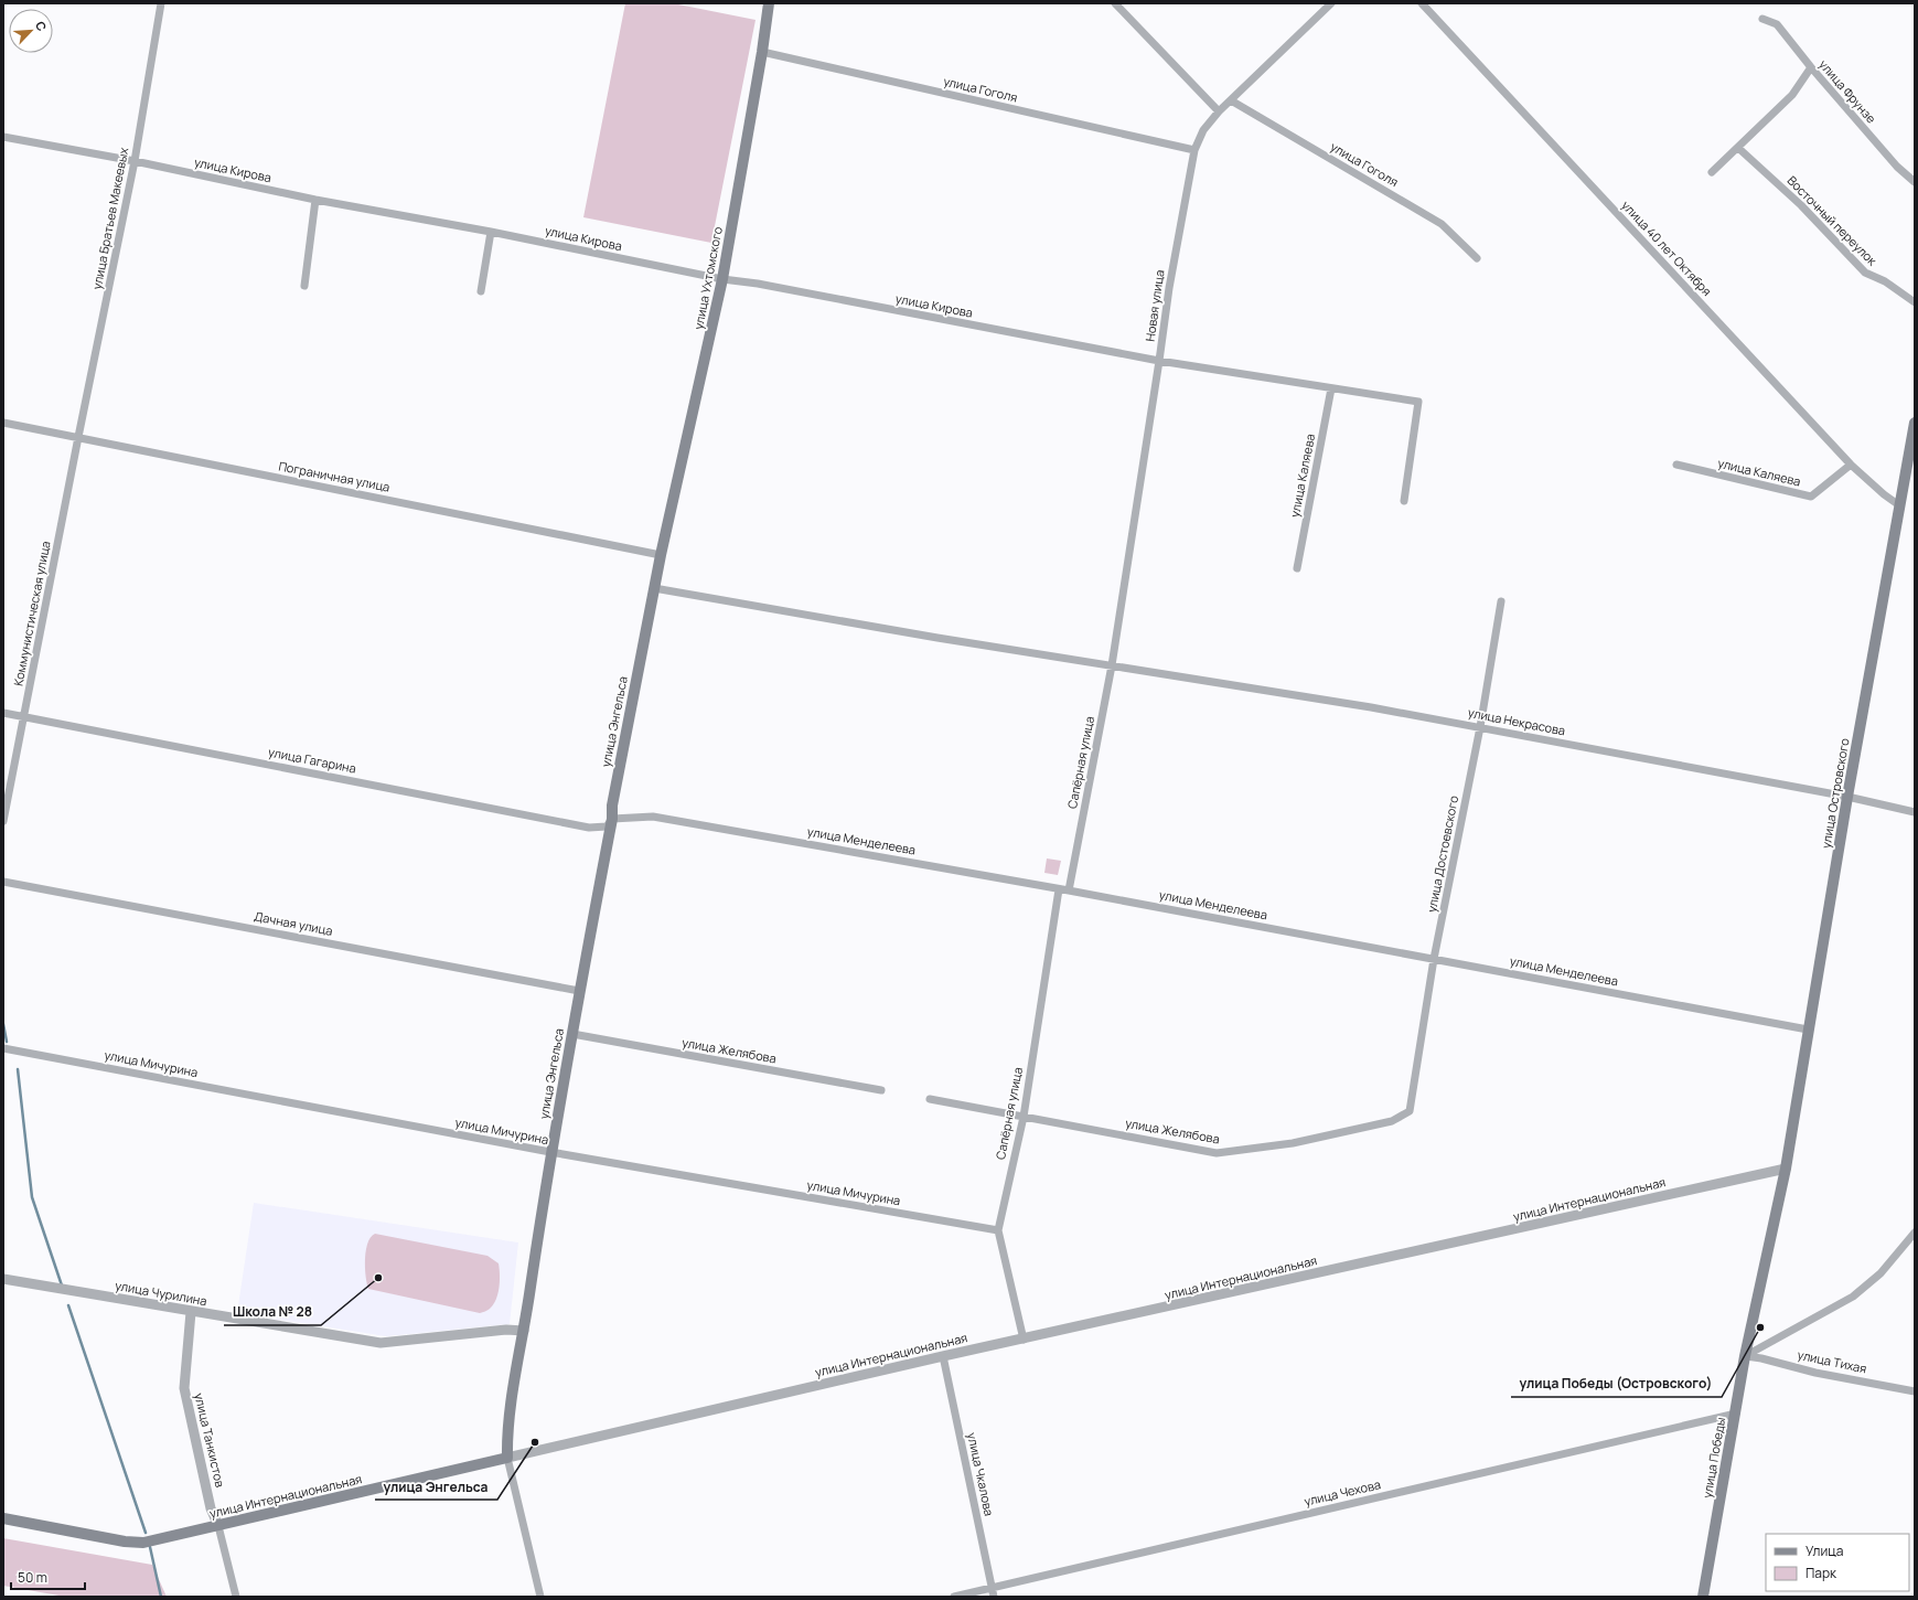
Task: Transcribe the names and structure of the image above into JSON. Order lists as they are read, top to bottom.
{
  "streets": {
    "main road": [
      "улица Ухтомского",
      "улица Энгельса",
      "улица Островского",
      "улица Интернациональная",
      "улица Победы"
    ],
    "street": [
      "улица Гоголя",
      "улица Фрунзе",
      "улица Кирова",
      "улица Братьев Макеевых",
      "Восточный переулок",
      "улица 40 лет Октября",
      "Новая улица",
      "улица Каляева",
      "Пограничная улица",
      "Коммунистическая улица",
      "улица Некрасова",
      "улица Гагарина",
      "Сапёрная улица",
      "улица Менделеева",
      "улица Достоевского",
      "Дачная улица",
      "улица Желябова",
      "улица Мичурина",
      "улица Чурилина",
      "улица Тихая",
      "улица Танкистов",
      "улица Чкалова",
      "улица Чехова"
    ]
  },
  "crossings": [
    ["улица Гоголя", "улица Ухтомского"],
    ["улица Гоголя", "Новая улица"],
    ["улица Кирова", "улица Братьев Макеевых"],
    ["улица Кирова", "улица Ухтомского"],
    ["улица Кирова", "Новая улица"],
    ["улица Братьев Макеевых", "Пограничная улица"],
    ["улица Братьев Макеевых", "Коммунистическая улица"],
    ["улица 40 лет Октября", "улица Каляева"],
    ["улица 40 лет Октября", "улица Островского"],
    ["улица Ухтомского", "Пограничная улица"],
    ["улица Ухтомского", "улица Энгельса"],
    ["Новая улица", "улица Некрасова"],
    ["Новая улица", "Сапёрная улица"],
    ["Пограничная улица", "Коммунистическая улица"],
    ["Пограничная улица", "улица Энгельса"],
    ["Коммунистическая улица", "улица Гагарина"],
    ["улица Энгельса", "улица Некрасова"],
    ["улица Энгельса", "улица Гагарина"],
    ["улица Энгельса", "улица Менделеева"],
    ["улица Энгельса", "Дачная улица"],
    ["улица Энгельса", "улица Желябова"],
    ["улица Энгельса", "улица Мичурина"],
    ["улица Энгельса", "улица Интернациональная"],
    ["улица Энгельса", "улица Чурилина"],
    ["улица Некрасова", "Сапёрная улица"],
    ["улица Некрасова", "улица Островского"],
    ["улица Некрасова", "улица Достоевского"],
    ["улица Гагарина", "улица Менделеева"],
    ["Сапёрная улица", "улица Менделеева"],
    ["Сапёрная улица", "улица Желябова"],
    ["Сапёрная улица", "улица Мичурина"],
    ["Сапёрная улица", "улица Интернациональная"],
    ["улица Островского", "улица Менделеева"],
    ["улица Островского", "улица Интернациональная"],
    ["улица Островского", "улица Победы"],
    ["улица Менделеева", "улица Достоевского"],
    ["улица Достоевского", "улица Желябова"],
    ["улица Интернациональная", "улица Танкистов"],
    ["улица Интернациональная", "улица Победы"],
    ["улица Интернациональная", "улица Чкалова"],
    ["улица Чурилина", "улица Танкистов"],
    ["улица Тихая", "улица Победы"],
    ["улица Победы", "улица Чехова"],
    ["улица Чкалова", "улица Чехова"]
  ],
  "places": ["Школа № 28", "улица Победы (Островского)", "улица Энгельса"],
  "legend": ["Улица", "Парк"],
  "scale_bar": "50 m",
  "north": "top right"
}
